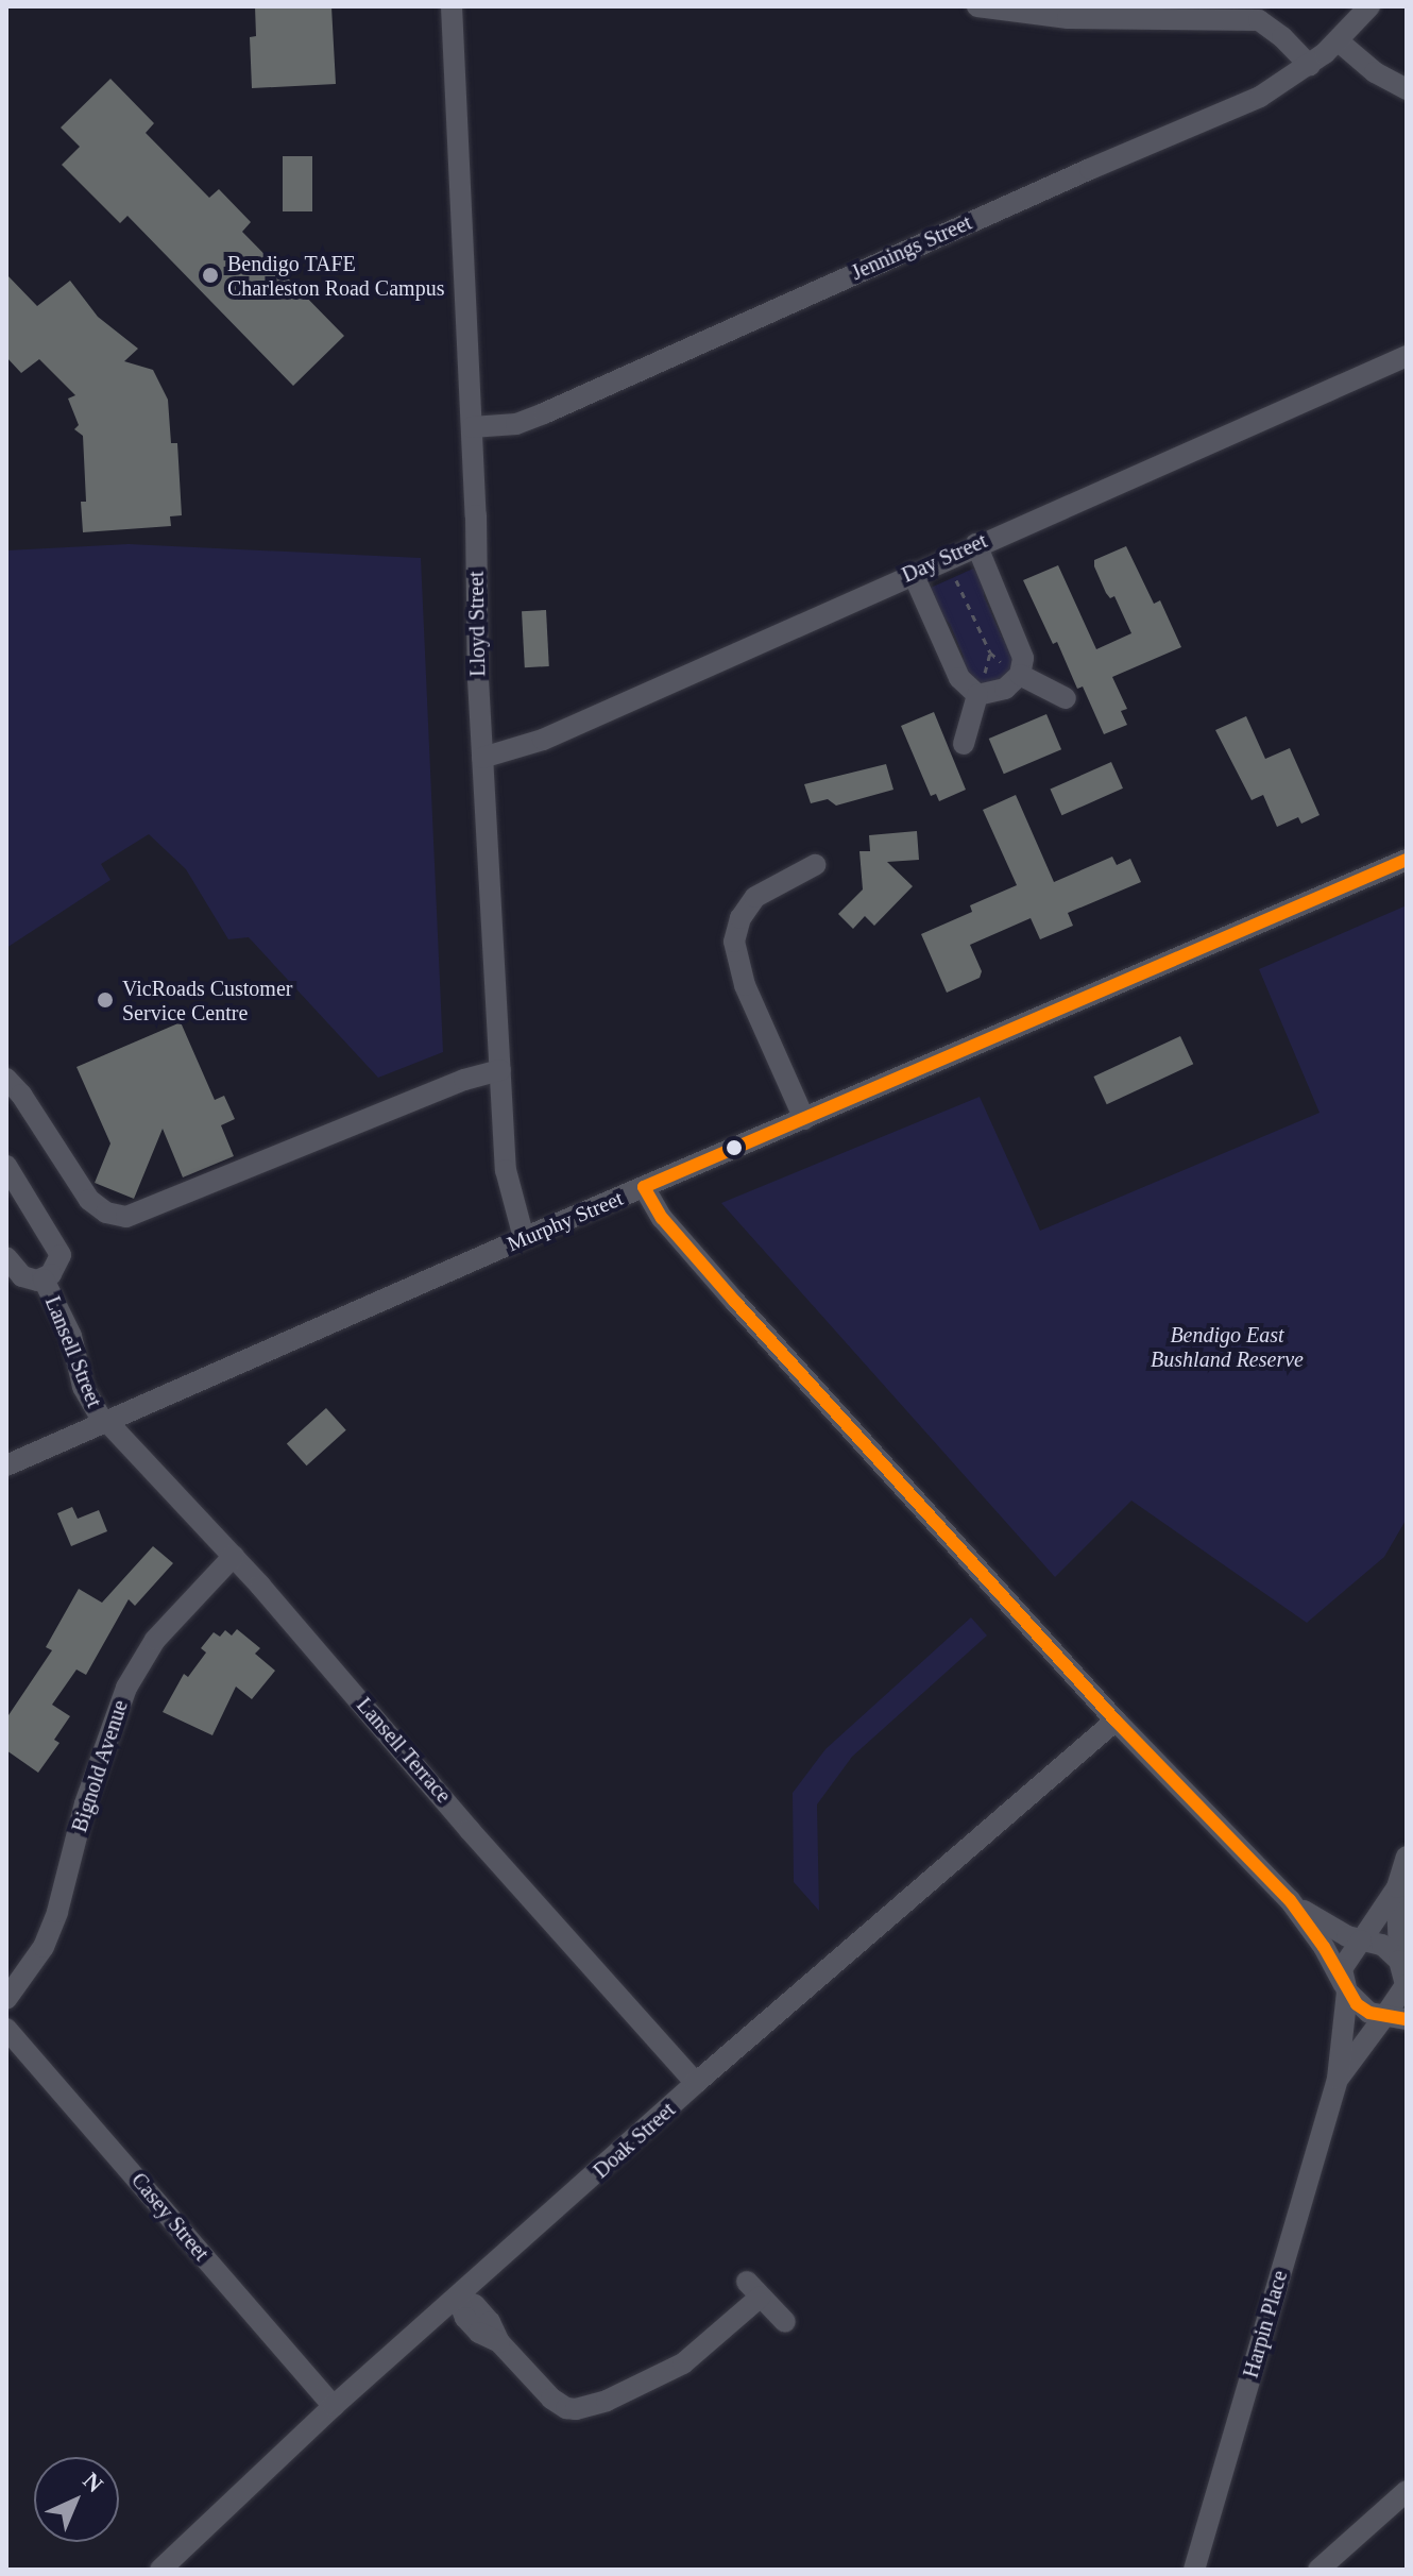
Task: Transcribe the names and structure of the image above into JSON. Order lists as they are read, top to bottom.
{
  "streets": {
    "street": [
      "Jennings Street",
      "Day Street",
      "Lloyd Street",
      "Murphy Street",
      "Lansell Street",
      "Lansell Terrace",
      "Bignold Avenue",
      "Doak Street",
      "Casey Street",
      "Harpin Place"
    ]
  },
  "crossings": [
    ["Jennings Street", "Lloyd Street"],
    ["Day Street", "Lloyd Street"],
    ["Lloyd Street", "Murphy Street"],
    ["Murphy Street", "Lansell Street"],
    ["Murphy Street", "Lansell Terrace"],
    ["Lansell Street", "Lansell Terrace"],
    ["Lansell Terrace", "Bignold Avenue"],
    ["Lansell Terrace", "Doak Street"],
    ["Doak Street", "Casey Street"]
  ],
  "parks": ["Bendigo East Bushland Reserve"],
  "places": ["Bendigo TAFE Charleston Road Campus", "VicRoads Customer Service Centre"],
  "north": "top right"
}
